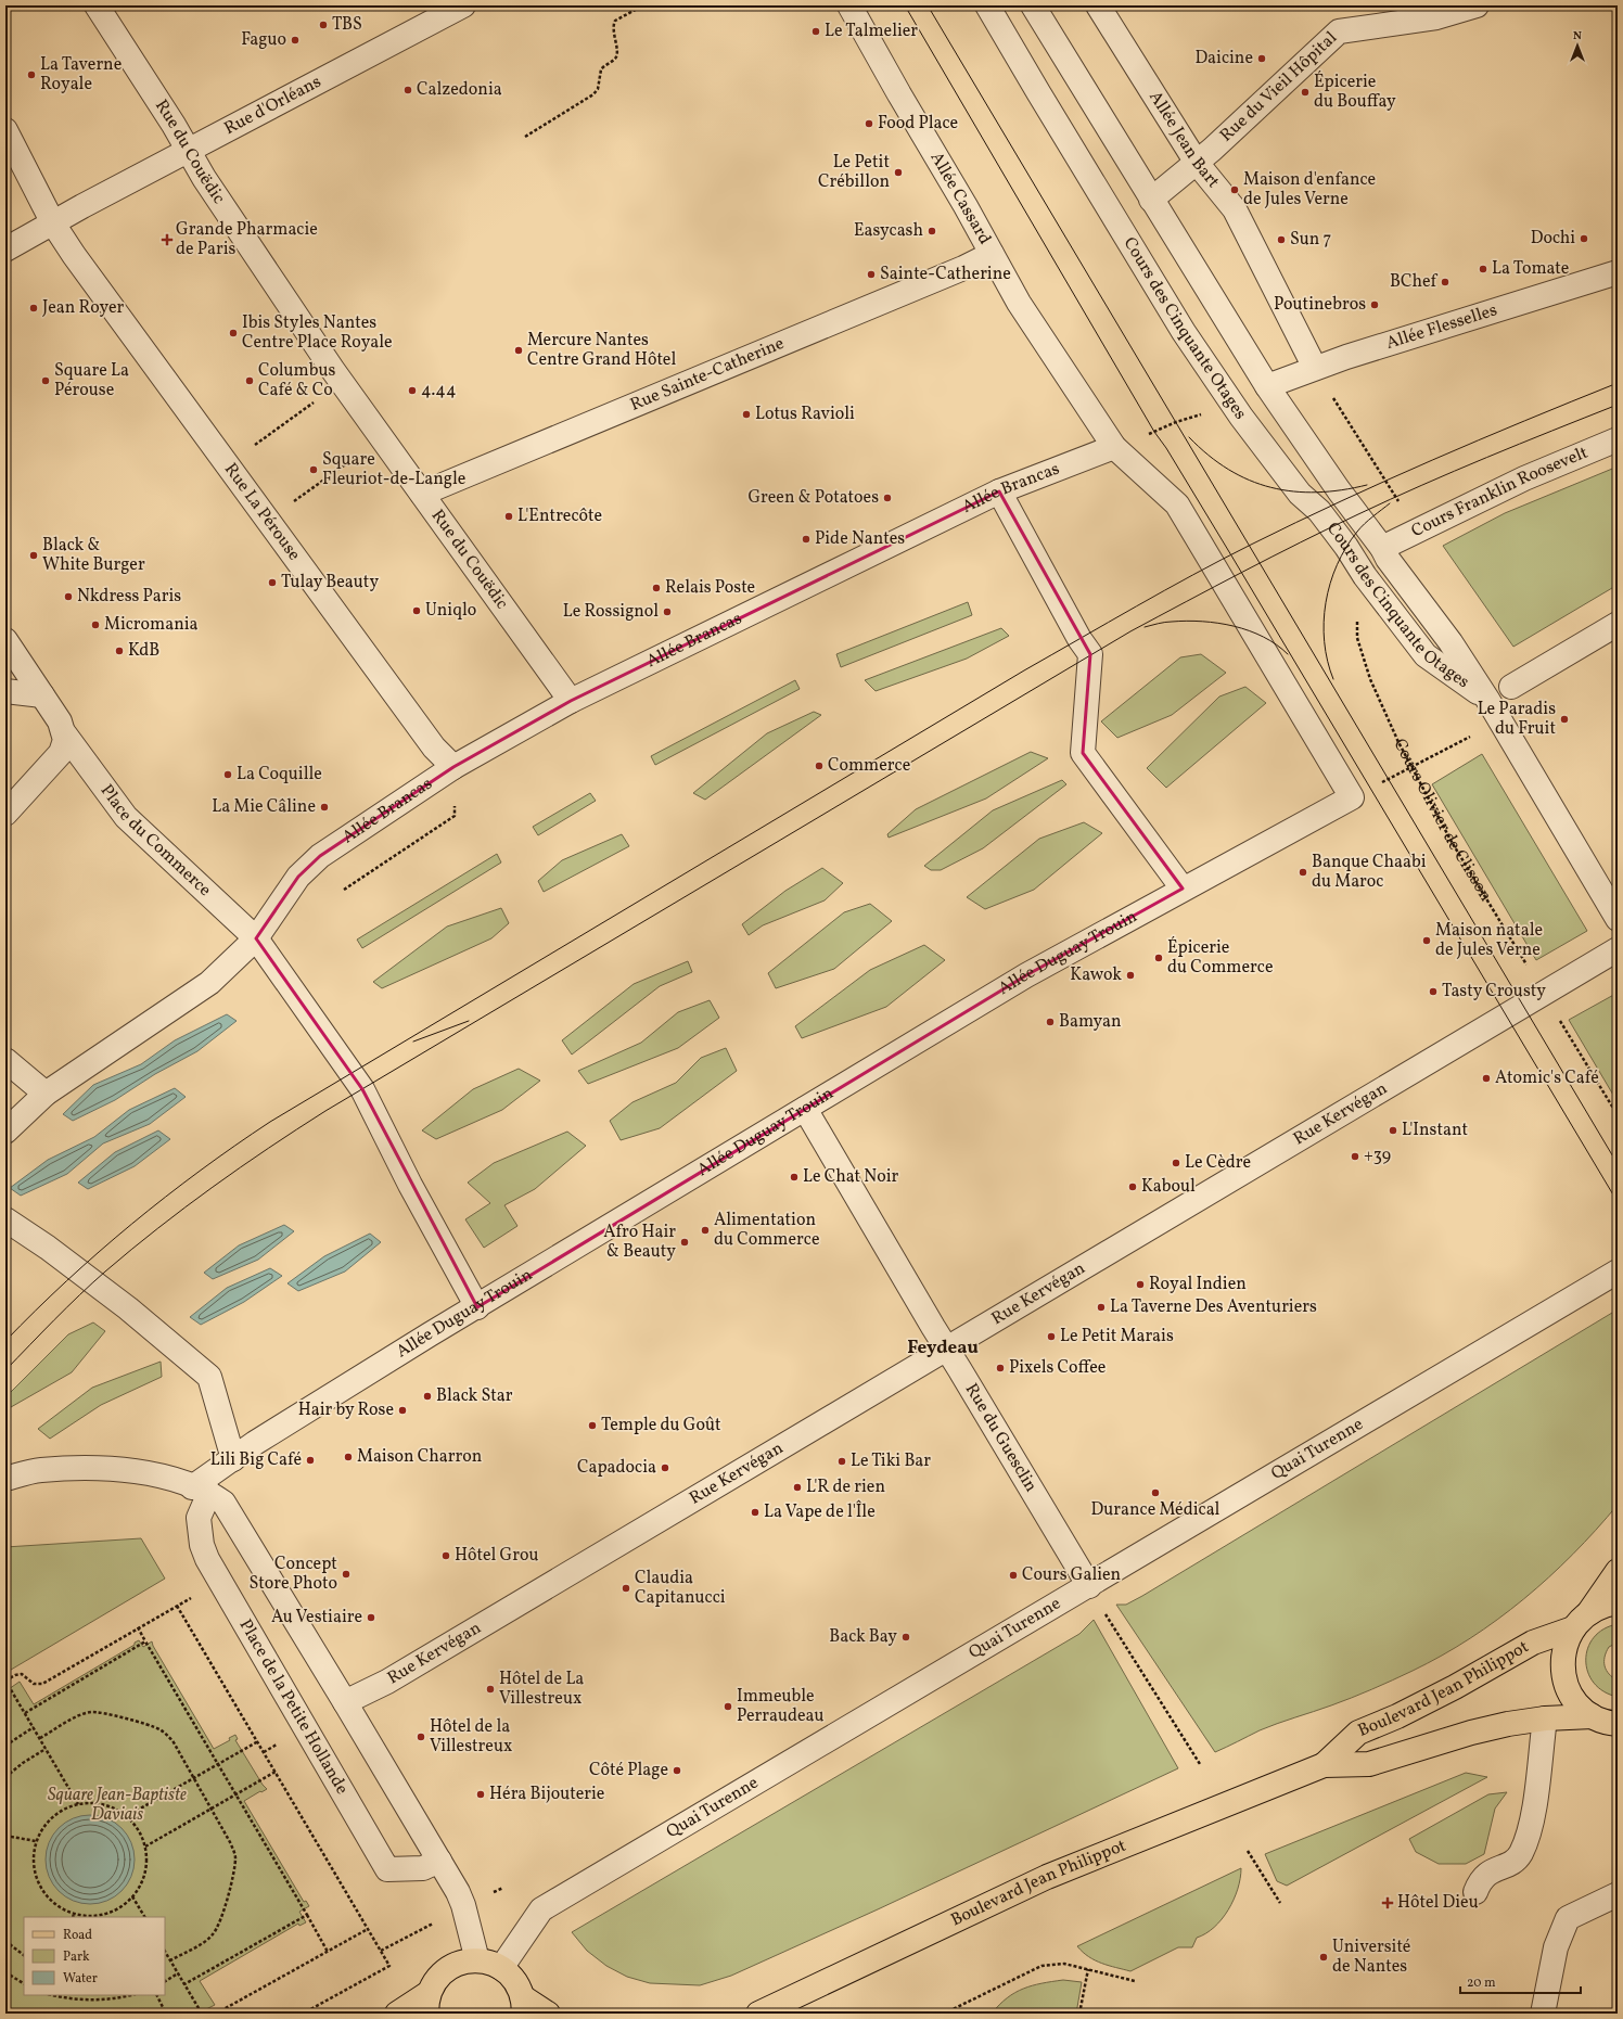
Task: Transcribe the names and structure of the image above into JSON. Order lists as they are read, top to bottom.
{
  "streets": {
    "main road": ["Boulevard Jean Philippot"],
    "street": [
      "Rue du Vieil Hôpital",
      "Rue d'Orléans",
      "Allée Jean Bart",
      "Rue du Couëdic",
      "Allée Cassard",
      "Allée Flesselles",
      "Cours des Cinquante Otages",
      "Rue Sainte-Catherine",
      "Allée Brancas",
      "Cours Franklin Roosevelt",
      "Rue La Pérouse",
      "Place du Commerce",
      "Allée Duguay Trouin",
      "Rue Kervégan",
      "Rue du Guesclin",
      "Quai Turenne",
      "Place de la Petite Hollande"
    ],
    "path": ["Cours Olivier de Clisson"]
  },
  "crossings": [
    ["Rue du Vieil Hôpital", "Allée Jean Bart"],
    ["Rue du Vieil Hôpital", "Cours des Cinquante Otages"],
    ["Rue d'Orléans", "Rue du Couëdic"],
    ["Rue d'Orléans", "Rue La Pérouse"],
    ["Allée Jean Bart", "Allée Flesselles"],
    ["Rue du Couëdic", "Rue Sainte-Catherine"],
    ["Rue du Couëdic", "Allée Brancas"],
    ["Allée Cassard", "Rue Sainte-Catherine"],
    ["Allée Cassard", "Allée Brancas"],
    ["Allée Cassard", "Allée Duguay Trouin"],
    ["Allée Flesselles", "Cours des Cinquante Otages"],
    ["Cours des Cinquante Otages", "Cours Franklin Roosevelt"],
    ["Cours des Cinquante Otages", "Cours Olivier de Clisson"],
    ["Allée Brancas", "Rue La Pérouse"],
    ["Allée Brancas", "Place du Commerce"],
    ["Cours Olivier de Clisson", "Rue Kervégan"],
    ["Place du Commerce", "Allée Duguay Trouin"],
    ["Allée Duguay Trouin", "Rue du Guesclin"],
    ["Allée Duguay Trouin", "Place de la Petite Hollande"],
    ["Rue Kervégan", "Rue du Guesclin"],
    ["Rue du Guesclin", "Quai Turenne"]
  ],
  "districts": ["Feydeau"],
  "parks": ["Square Jean-Baptiste Daviais"],
  "places": {
    "other": [
      "TBS",
      "Le Talmelier",
      "Faguo",
      "Daicine",
      "La Taverne Royale",
      "Calzedonia",
      "Épicerie du Bouffay",
      "Food Place",
      "Le Petit Crébillon",
      "Maison d'enfance de Jules Verne",
      "Easycash",
      "Dochi",
      "Sun 7",
      "La Tomate",
      "Sainte-Catherine",
      "BChef",
      "Poutinebros",
      "Jean Royer",
      "Ibis Styles Nantes Centre Place Royale",
      "Mercure Nantes Centre Grand Hôtel",
      "Square La Pérouse",
      "Columbus Café & Co",
      "4.44",
      "Lotus Ravioli",
      "Square Fleuriot-de-Langle",
      "Green & Potatoes",
      "L'Entrecôte",
      "Pide Nantes",
      "Black & White Burger",
      "Tulay Beauty",
      "Relais Poste",
      "Nkdress Paris",
      "Uniqlo",
      "Le Rossignol",
      "Micromania",
      "KdB",
      "Le Paradis du Fruit",
      "Commerce",
      "La Coquille",
      "La Mie Câline",
      "Banque Chaabi du Maroc",
      "Maison natale de Jules Verne",
      "Épicerie du Commerce",
      "Kawok",
      "Tasty Crousty",
      "Bamyan",
      "Atomic's Café",
      "L'Instant",
      "+39",
      "Le Cèdre",
      "Le Chat Noir",
      "Kaboul",
      "Alimentation du Commerce",
      "Afro Hair & Beauty",
      "Royal Indien",
      "La Taverne Des Aventuriers",
      "Le Petit Marais",
      "Pixels Coffee",
      "Black Star",
      "Hair by Rose",
      "Temple du Goût",
      "Maison Charron",
      "Lili Big Café",
      "Le Tiki Bar",
      "Capadocia",
      "L'R de rien",
      "Durance Médical",
      "La Vape de l'Île",
      "Hôtel Grou",
      "Concept Store Photo",
      "Cours Galien",
      "Claudia Capitanucci",
      "Au Vestiaire",
      "Back Bay",
      "Hôtel de La Villestreux",
      "Immeuble Perraudeau",
      "Hôtel de la Villestreux",
      "Côté Plage",
      "Héra Bijouterie",
      "Université de Nantes"
    ],
    "health": ["Grande Pharmacie de Paris", "Hôtel Dieu"]
  },
  "legend": ["Road", "Park", "Water"],
  "scale_bar": "20 m",
  "north": "top"
}
